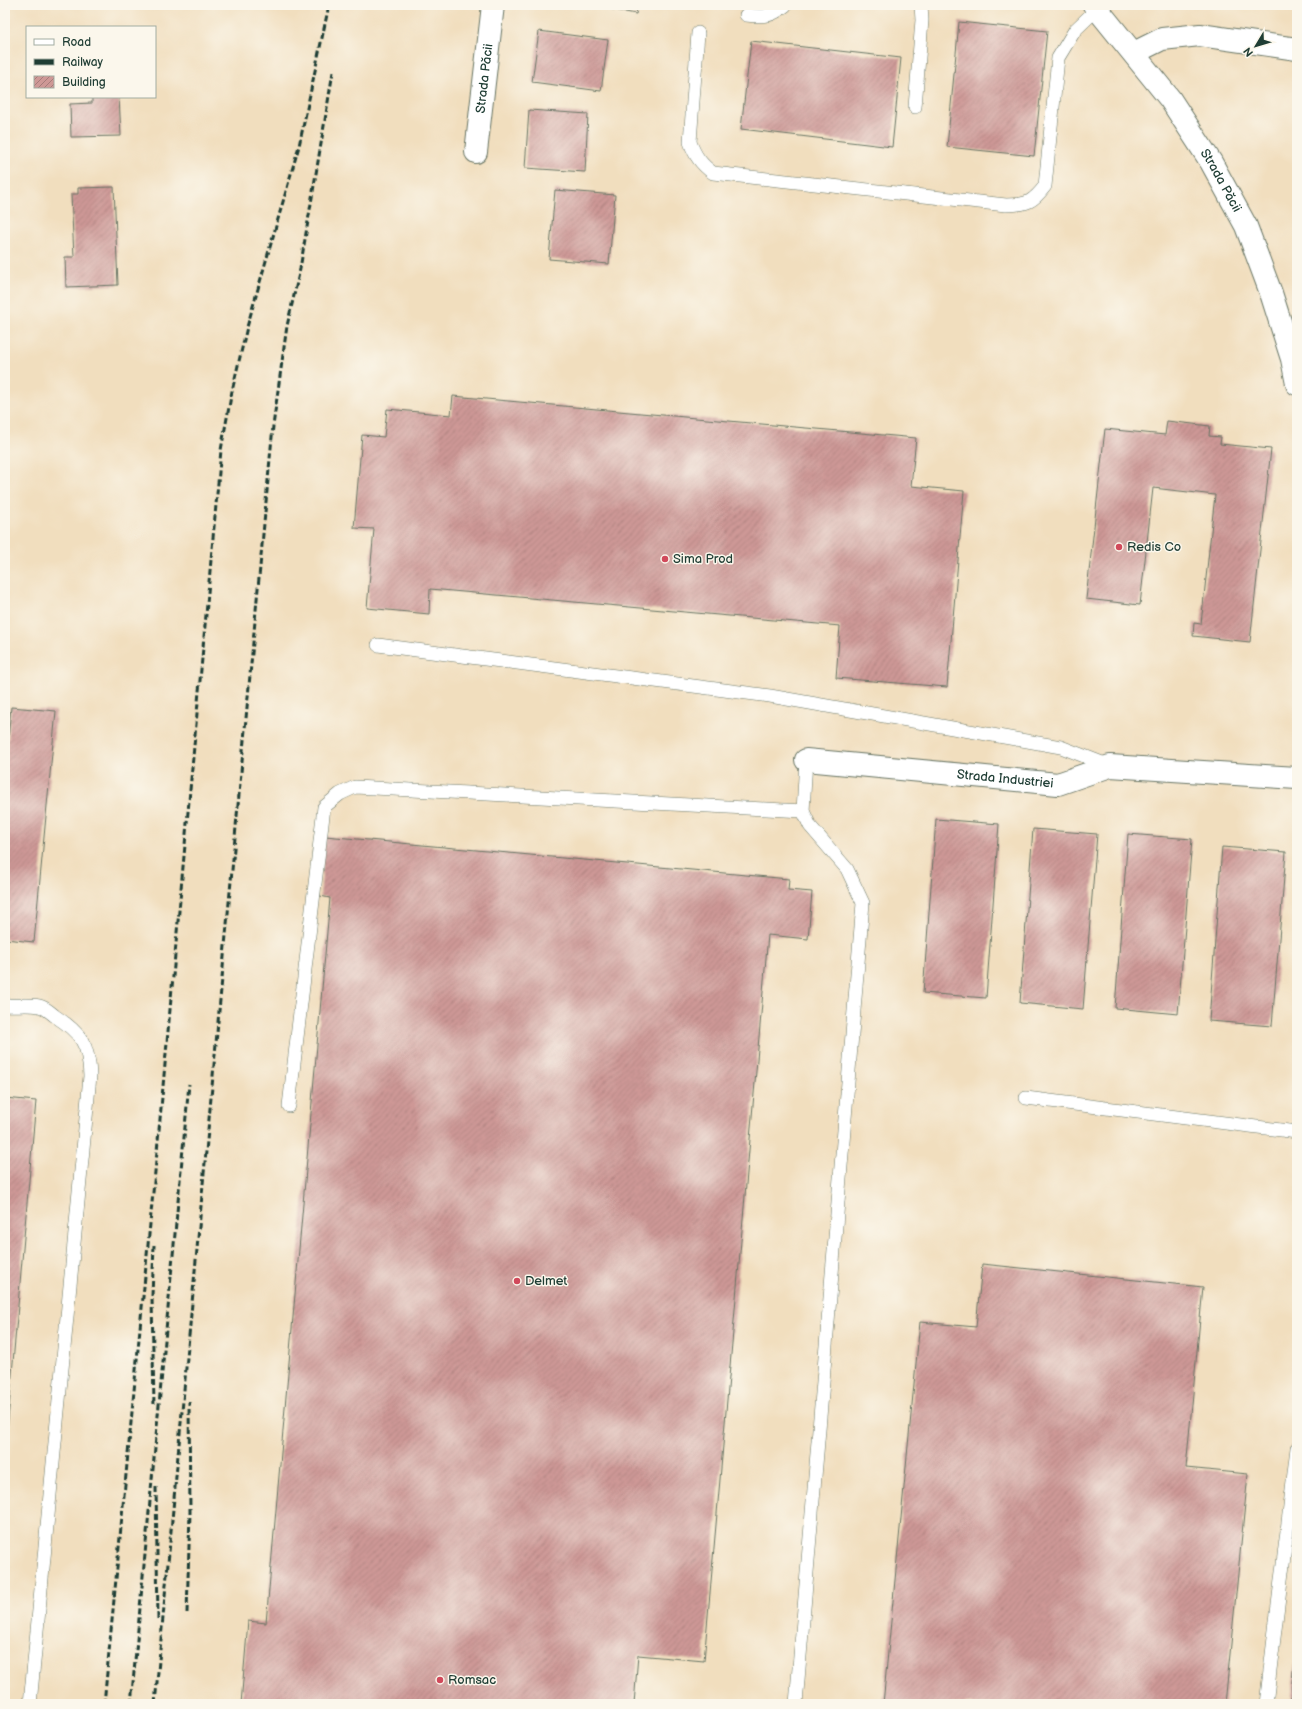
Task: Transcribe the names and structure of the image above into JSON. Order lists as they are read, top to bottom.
{
  "streets": {
    "street": ["Strada Păcii", "Strada Industriei"]
  },
  "places": [
    "Redis Co",
    "Sima Prod",
    "Delmet",
    "Romsac"
  ],
  "legend": ["Road", "Railway", "Building"],
  "north": "bottom left"
}
